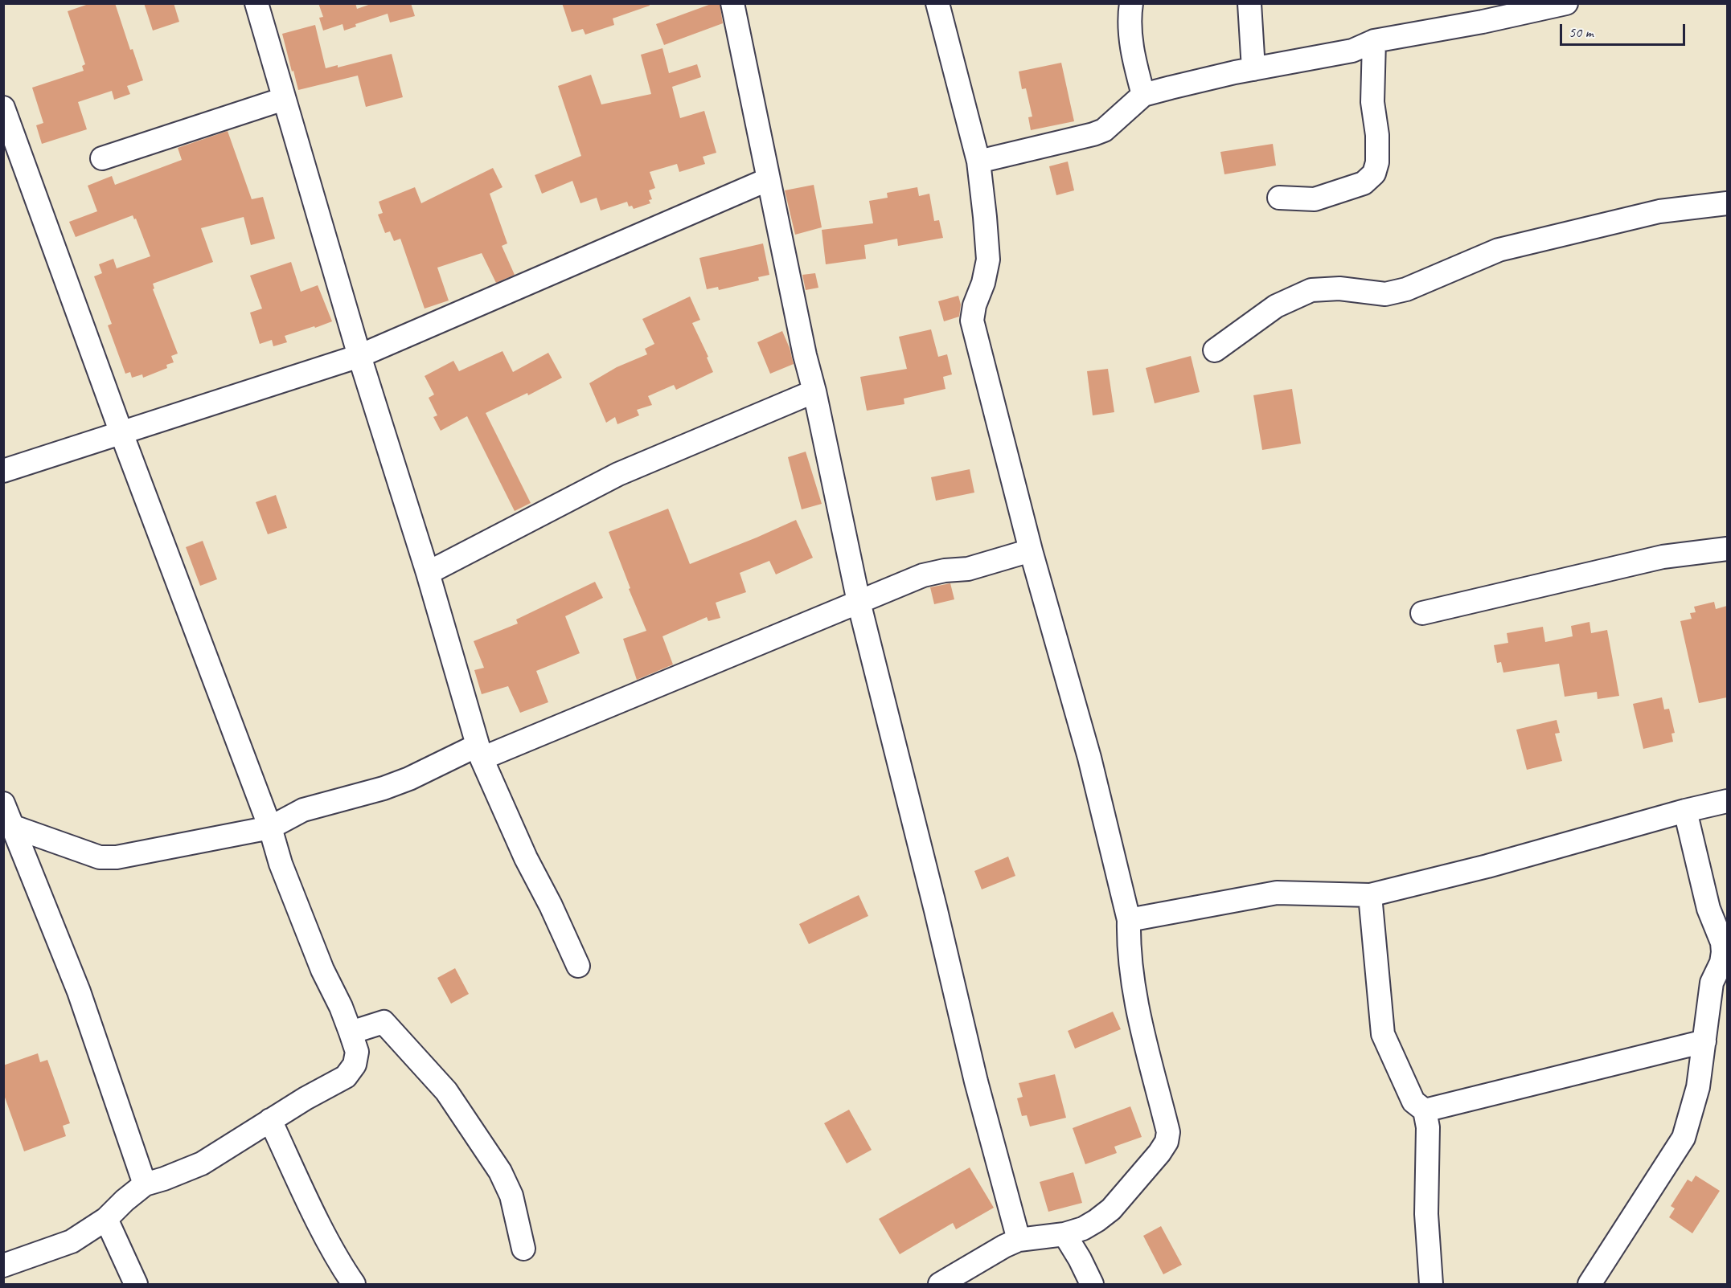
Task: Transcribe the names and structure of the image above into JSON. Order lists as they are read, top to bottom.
{
  "scale_bar": "50 m"
}
